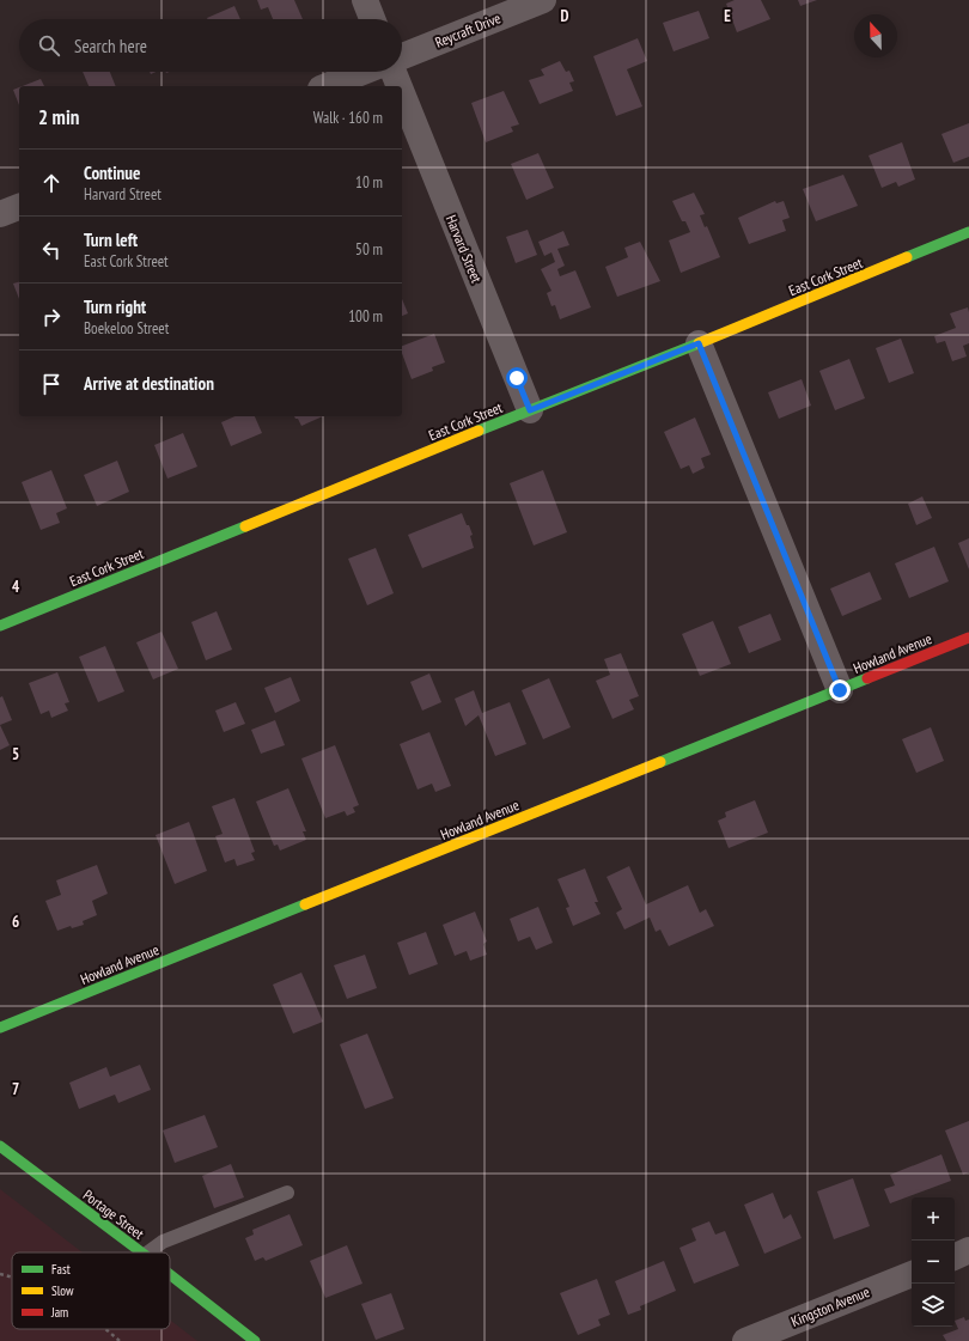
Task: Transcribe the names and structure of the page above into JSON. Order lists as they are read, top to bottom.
{
  "streets": {
    "street": [
      "Reycraft Drive",
      "Harvard Street",
      "East Cork Street",
      "Howland Avenue",
      "Portage Street",
      "Kingston Avenue"
    ]
  },
  "crossings": [
    ["Harvard Street", "East Cork Street"]
  ],
  "legend": ["Fast", "Slow", "Jam"],
  "north": "top",
  "page": {
    "search": "Search here",
    "heading": ["2 min", "Walk · 160 m"],
    "list": [
      ["Continue", "Harvard Street", "10 m"],
      ["Turn left", "East Cork Street", "50 m"],
      ["Turn right", "Boekeloo Street", "100 m"],
      "Arrive at destination"
    ],
    "map_buttons": ["+", "−"]
  },
  "grid": {
    "columns": ["D", "E"],
    "rows": [
      "4",
      "5",
      "6",
      "7"
    ]
  }
}
